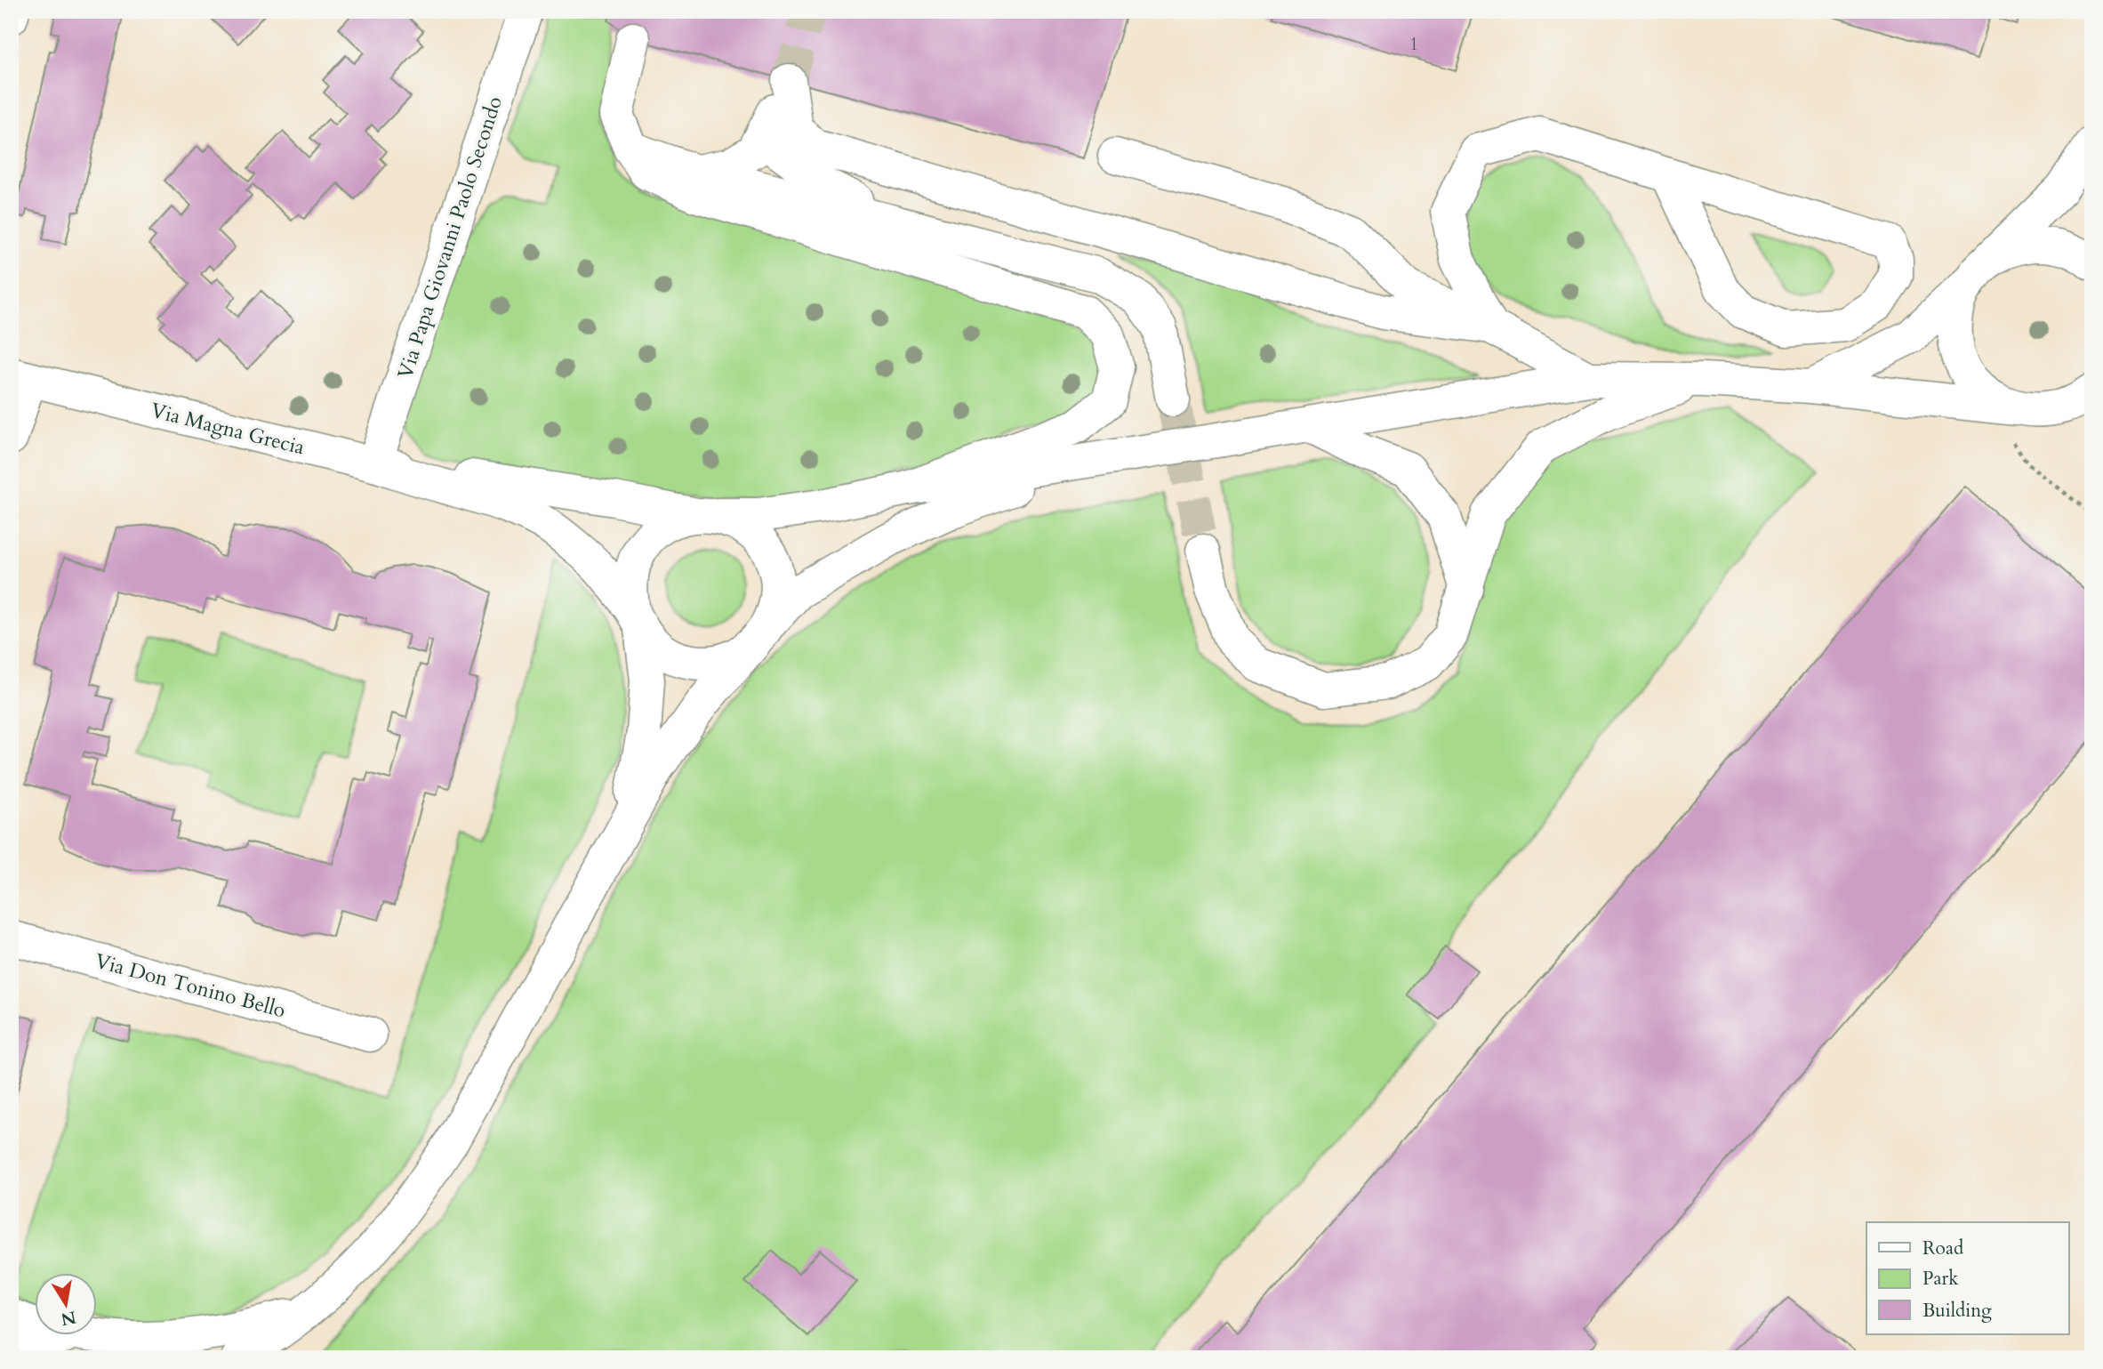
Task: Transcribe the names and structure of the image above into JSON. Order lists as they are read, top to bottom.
{
  "streets": {
    "street": ["Via Papa Giovanni Paolo Secondo", "Via Magna Grecia", "Via Don Tonino Bello"]
  },
  "crossings": [
    ["Via Papa Giovanni Paolo Secondo", "Via Magna Grecia"]
  ],
  "house_numbers": ["1"],
  "legend": ["Road", "Park", "Building"],
  "north": "bottom"
}
